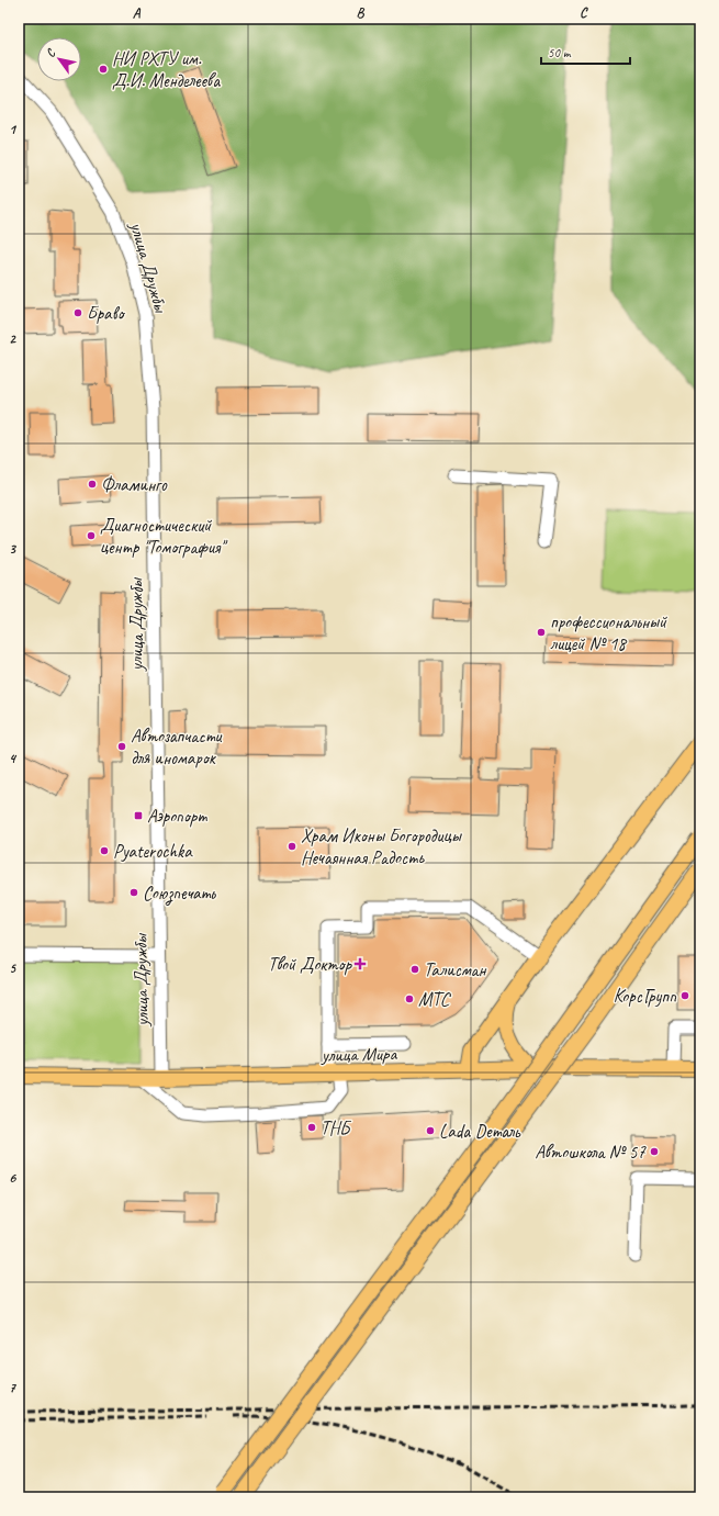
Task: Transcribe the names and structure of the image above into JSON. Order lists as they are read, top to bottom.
{
  "streets": {
    "main road": ["улица Мира"],
    "street": ["улица Дружбы"]
  },
  "crossings": [
    ["улица Дружбы", "улица Мира"]
  ],
  "places": {
    "other": [
      "НИ РХТУ им. Д.И. Менделеева",
      "Браво",
      "Фламинго",
      "Диагностический центр \"Томография\"",
      "профессиональный лицей № 18",
      "Автозапчасти для иномарок",
      "Храм Иконы Богородицы Нечаянная Радость",
      "Pyaterochka",
      "Союзпечать",
      "Талисман",
      "КорсГрупп",
      "МТС",
      "ТНБ",
      "Lada Dеталь",
      "Автошкола № 57"
    ],
    "transit": ["Аэропорт"],
    "health": ["Твой Доктор"]
  },
  "scale_bar": "50 m",
  "north": "top left",
  "grid": {
    "columns": ["A", "B", "C"],
    "rows": [
      "1",
      "2",
      "3",
      "4",
      "5",
      "6",
      "7"
    ]
  }
}
